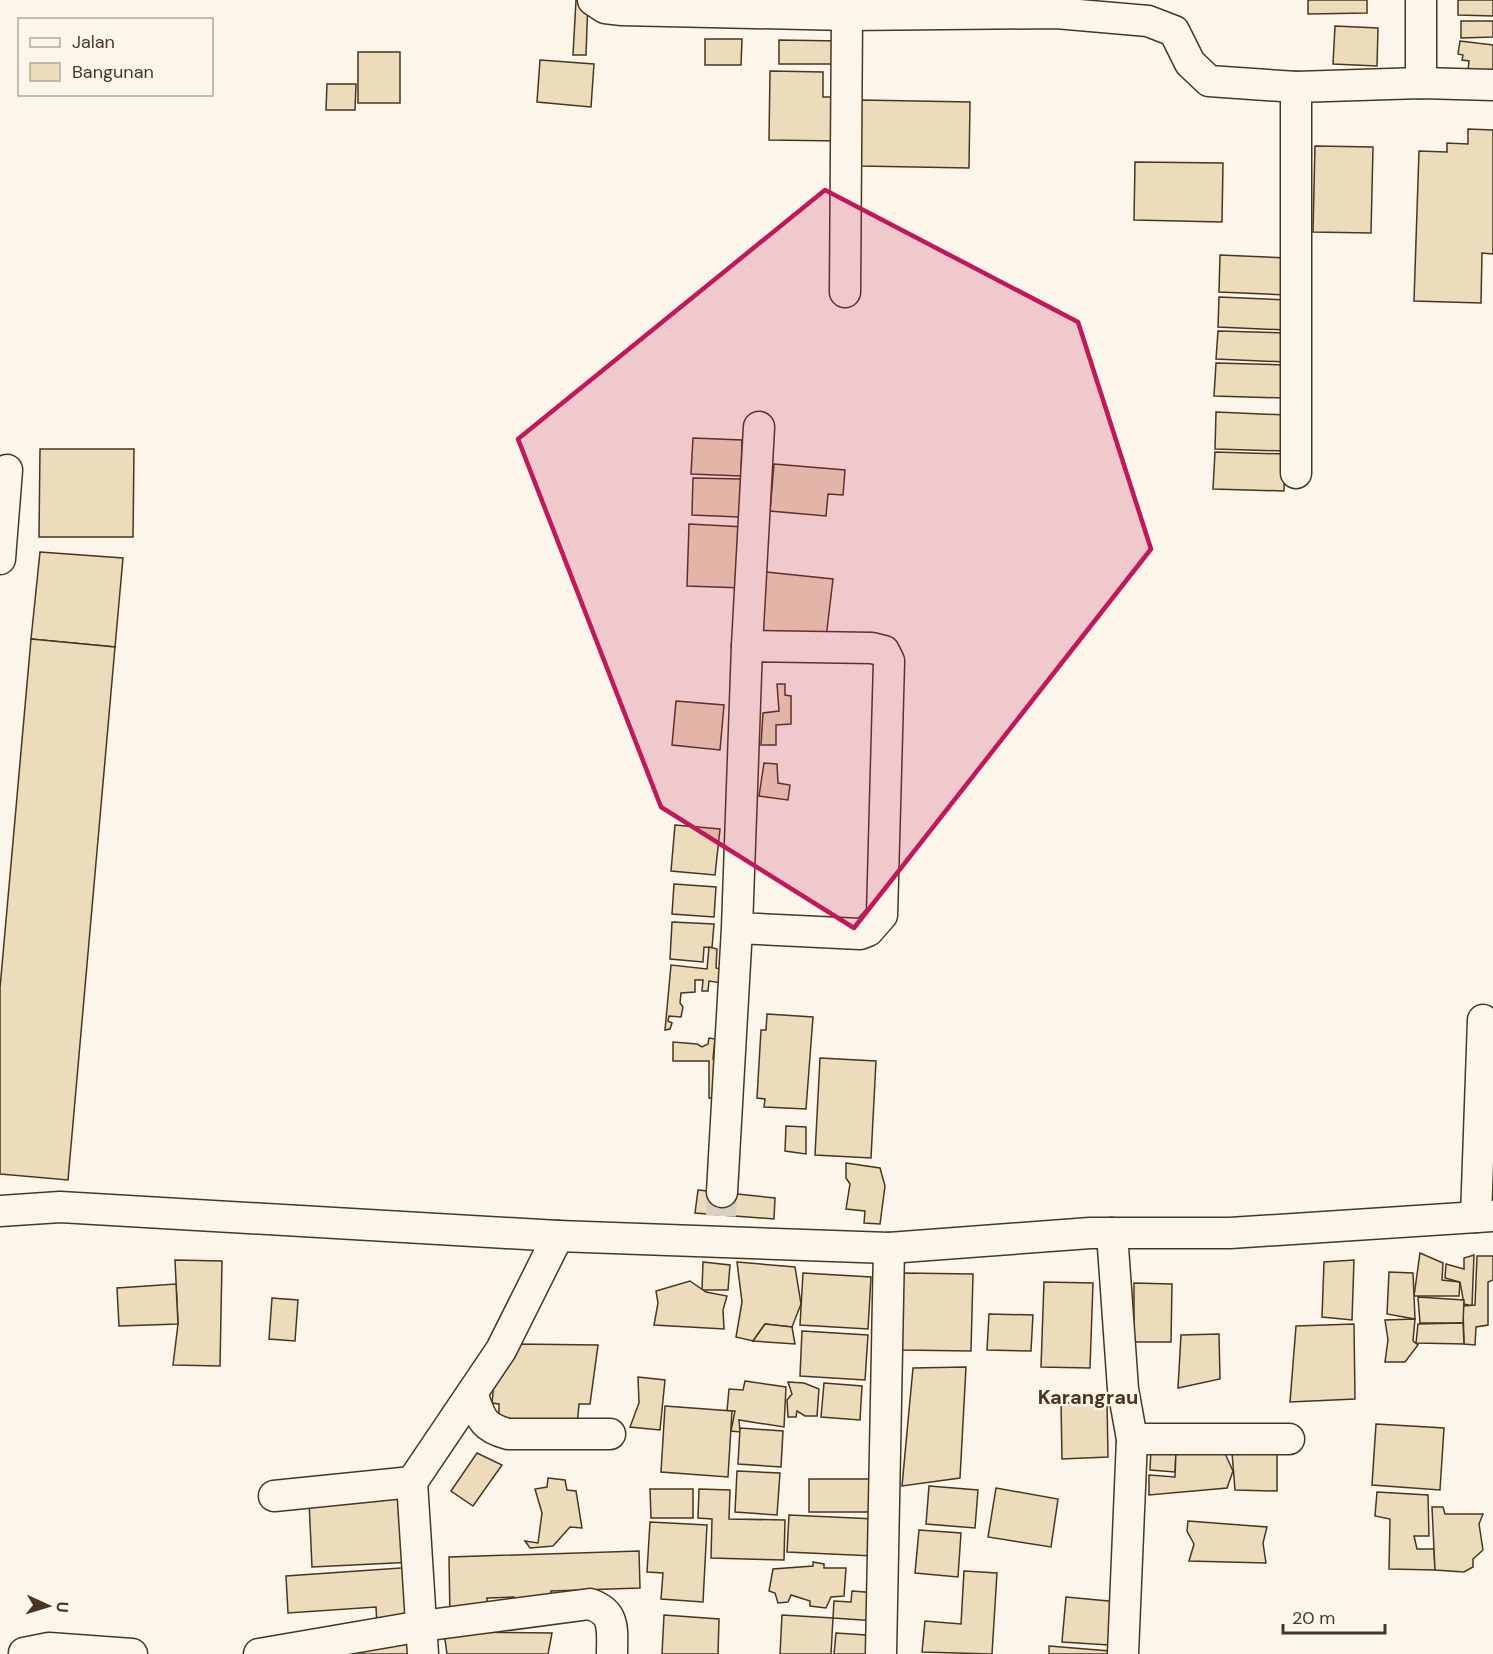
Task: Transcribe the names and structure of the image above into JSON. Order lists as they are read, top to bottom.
{
  "districts": ["Karangrau"],
  "legend": ["Jalan", "Bangunan"],
  "scale_bar": "20 m",
  "north": "right"
}
